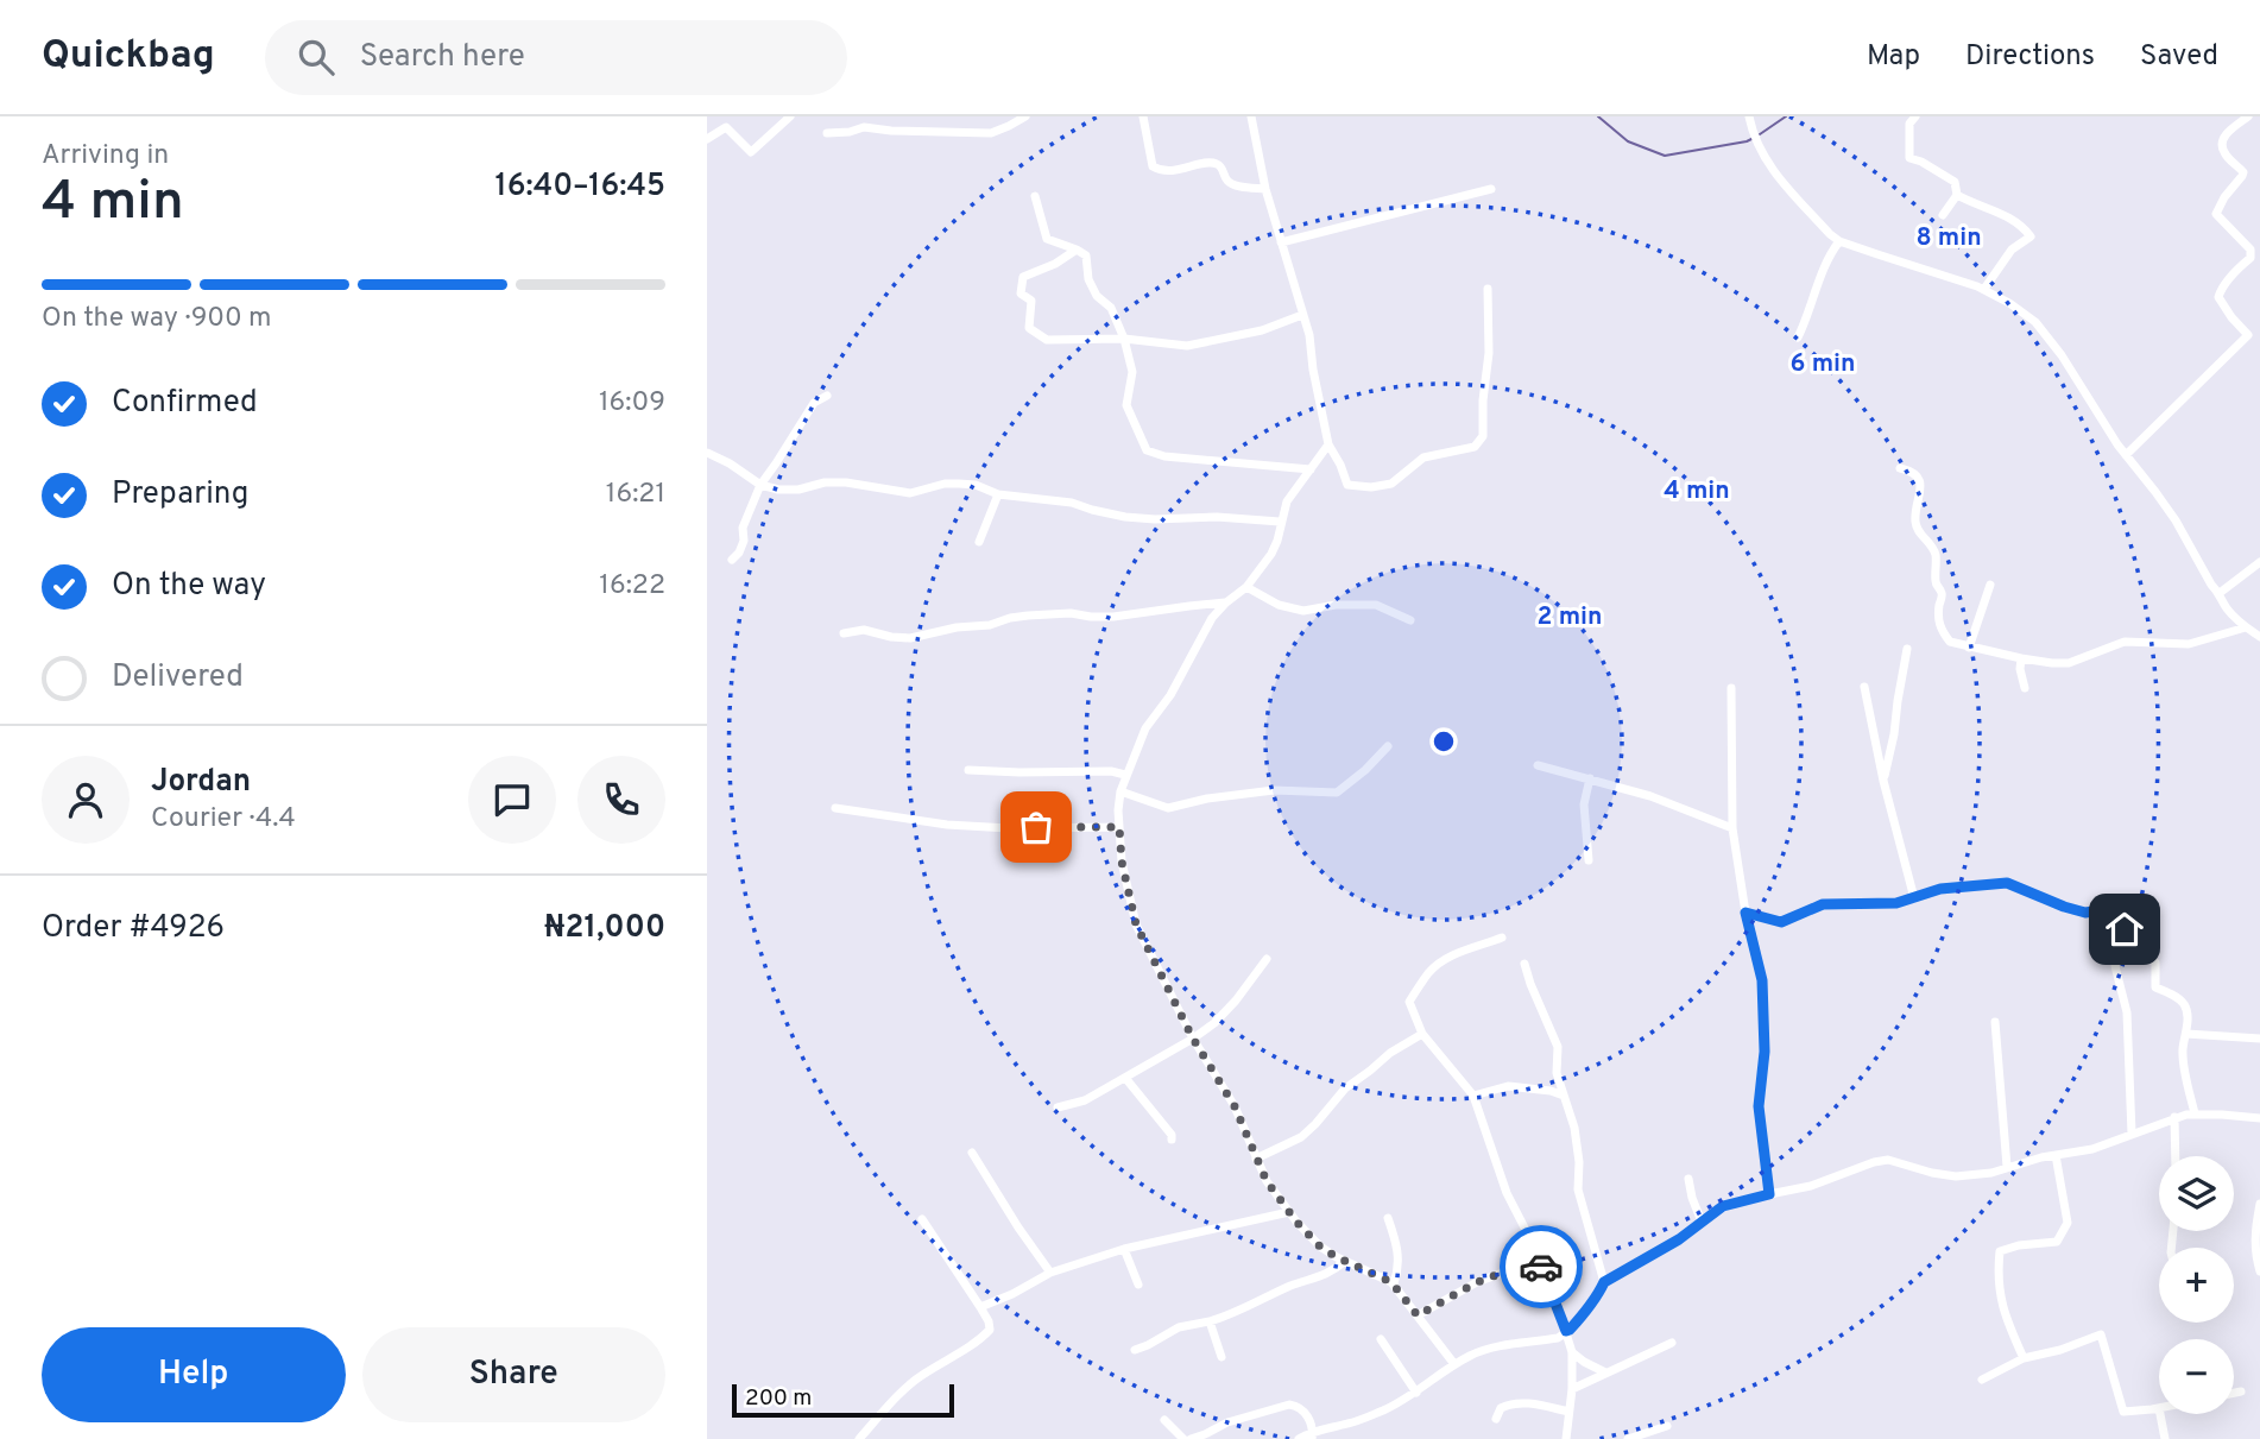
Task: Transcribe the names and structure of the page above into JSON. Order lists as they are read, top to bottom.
{
  "scale_bar": "200 m",
  "page": {
    "header": "Quickbag",
    "search": "Search here",
    "nav": ["Map", "Directions", "Saved"],
    "heading": ["4 min", "Arriving in", "16:40–16:45"],
    "panel": [
      "Jordan",
      "Courier · 4.4",
      "Order #4926",
      "₦21,000"
    ],
    "bar": "On the way · 900 m",
    "list": [
      ["Confirmed", "16:09"],
      ["Preparing", "16:21"],
      ["On the way", "16:22"],
      "Delivered"
    ],
    "map_buttons": ["+", "−"],
    "buttons": ["Help", "Share"],
    "scale": "200 m"
  },
  "rings": [
    "8 min",
    "6 min",
    "4 min",
    "2 min"
  ]
}
